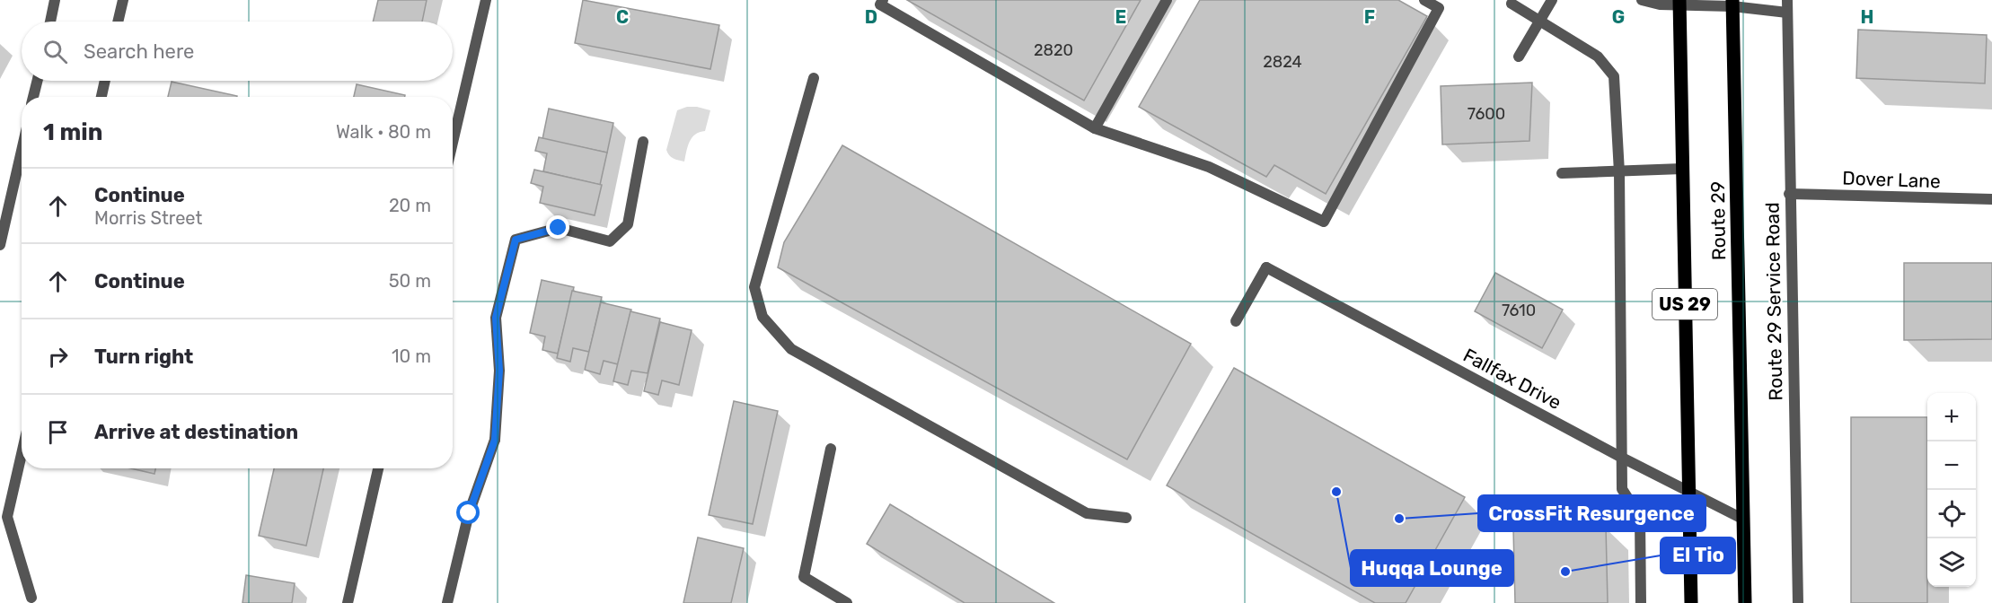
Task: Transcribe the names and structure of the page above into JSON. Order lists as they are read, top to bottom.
{
  "streets": {
    "main road": ["Route 29", "US 29"],
    "street": ["Dover Lane", "Route 29 Service Road", "Fallfax Drive"]
  },
  "crossings": [
    ["Dover Lane", "Route 29 Service Road"],
    ["Route 29", "Fallfax Drive"]
  ],
  "places": ["Huqqa Lounge", "CrossFit Resurgence", "El Tio"],
  "house_numbers": [
    "2820",
    "2824",
    "7600",
    "7610"
  ],
  "page": {
    "search": "Search here",
    "heading": ["1 min", "Walk · 80 m"],
    "list": [
      ["Continue", "Morris Street", "20 m"],
      ["Continue", "50 m"],
      ["Turn right", "10 m"],
      "Arrive at destination"
    ],
    "map_buttons": ["+", "−"]
  },
  "grid": {
    "columns": [
      "C",
      "D",
      "E",
      "F",
      "G",
      "H"
    ]
  }
}
